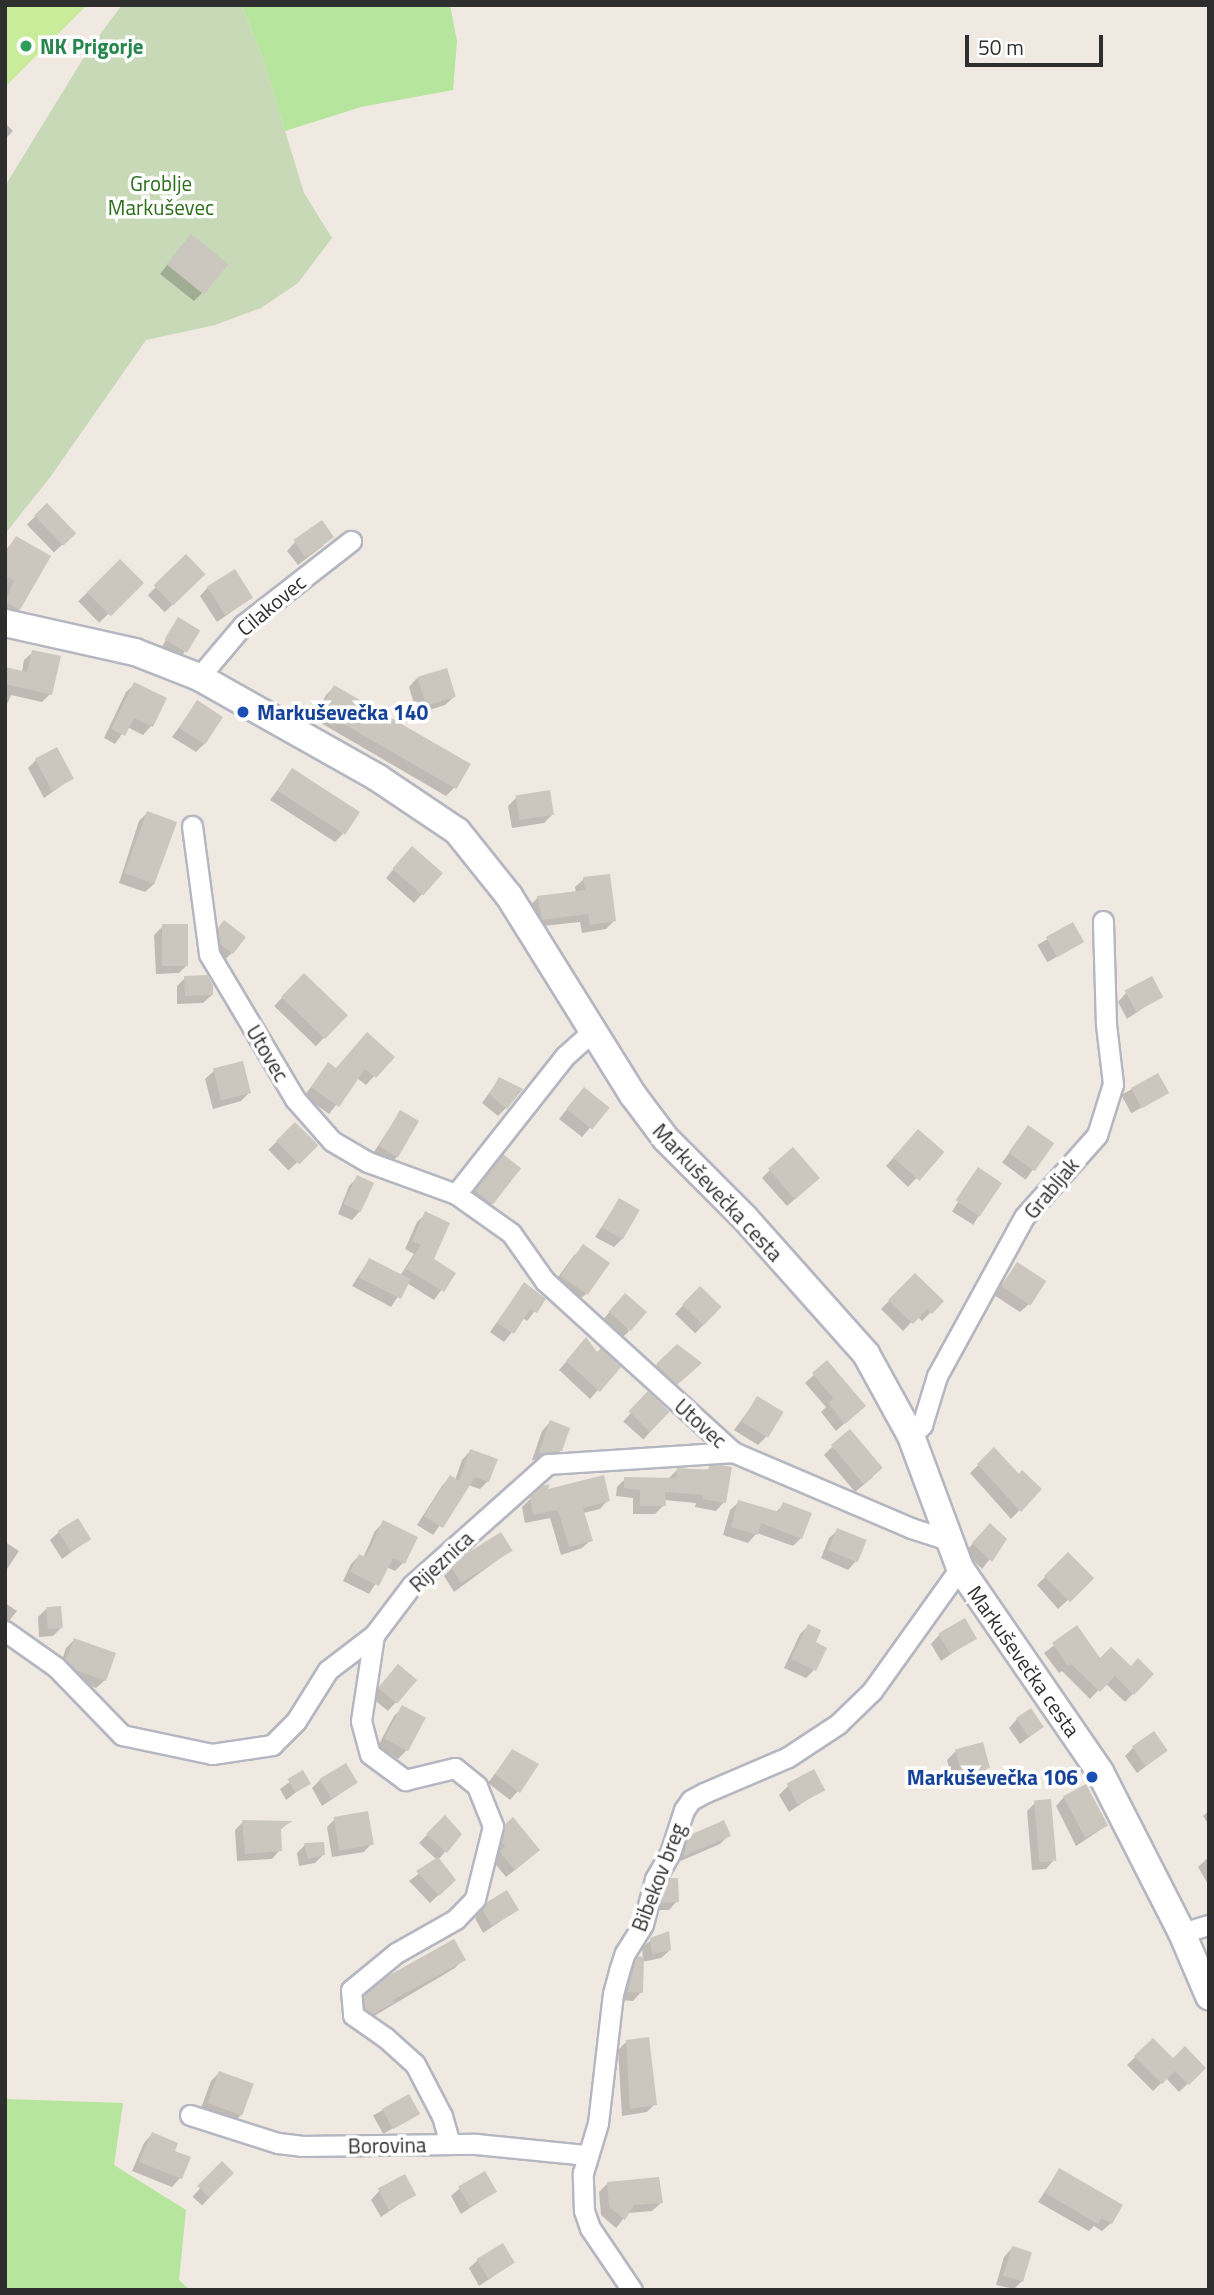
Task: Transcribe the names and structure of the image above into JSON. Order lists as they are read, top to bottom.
{
  "streets": {
    "main road": ["Markuševečka cesta"],
    "street": [
      "Cilakovec",
      "Utovec",
      "Grabljak",
      "Rijeznica",
      "Bibekov breg",
      "Borovina"
    ]
  },
  "crossings": [
    ["Cilakovec", "Markuševečka cesta"],
    ["Utovec", "Rijeznica"],
    ["Grabljak", "Markuševečka cesta"],
    ["Markuševečka cesta", "Rijeznica"],
    ["Markuševečka cesta", "Bibekov breg"],
    ["Bibekov breg", "Borovina"]
  ],
  "parks": ["Groblje Markuševec"],
  "places": ["NK Prigorje", "Markuševečka 140", "Markuševečka 106"],
  "scale_bar": "50 m"
}
